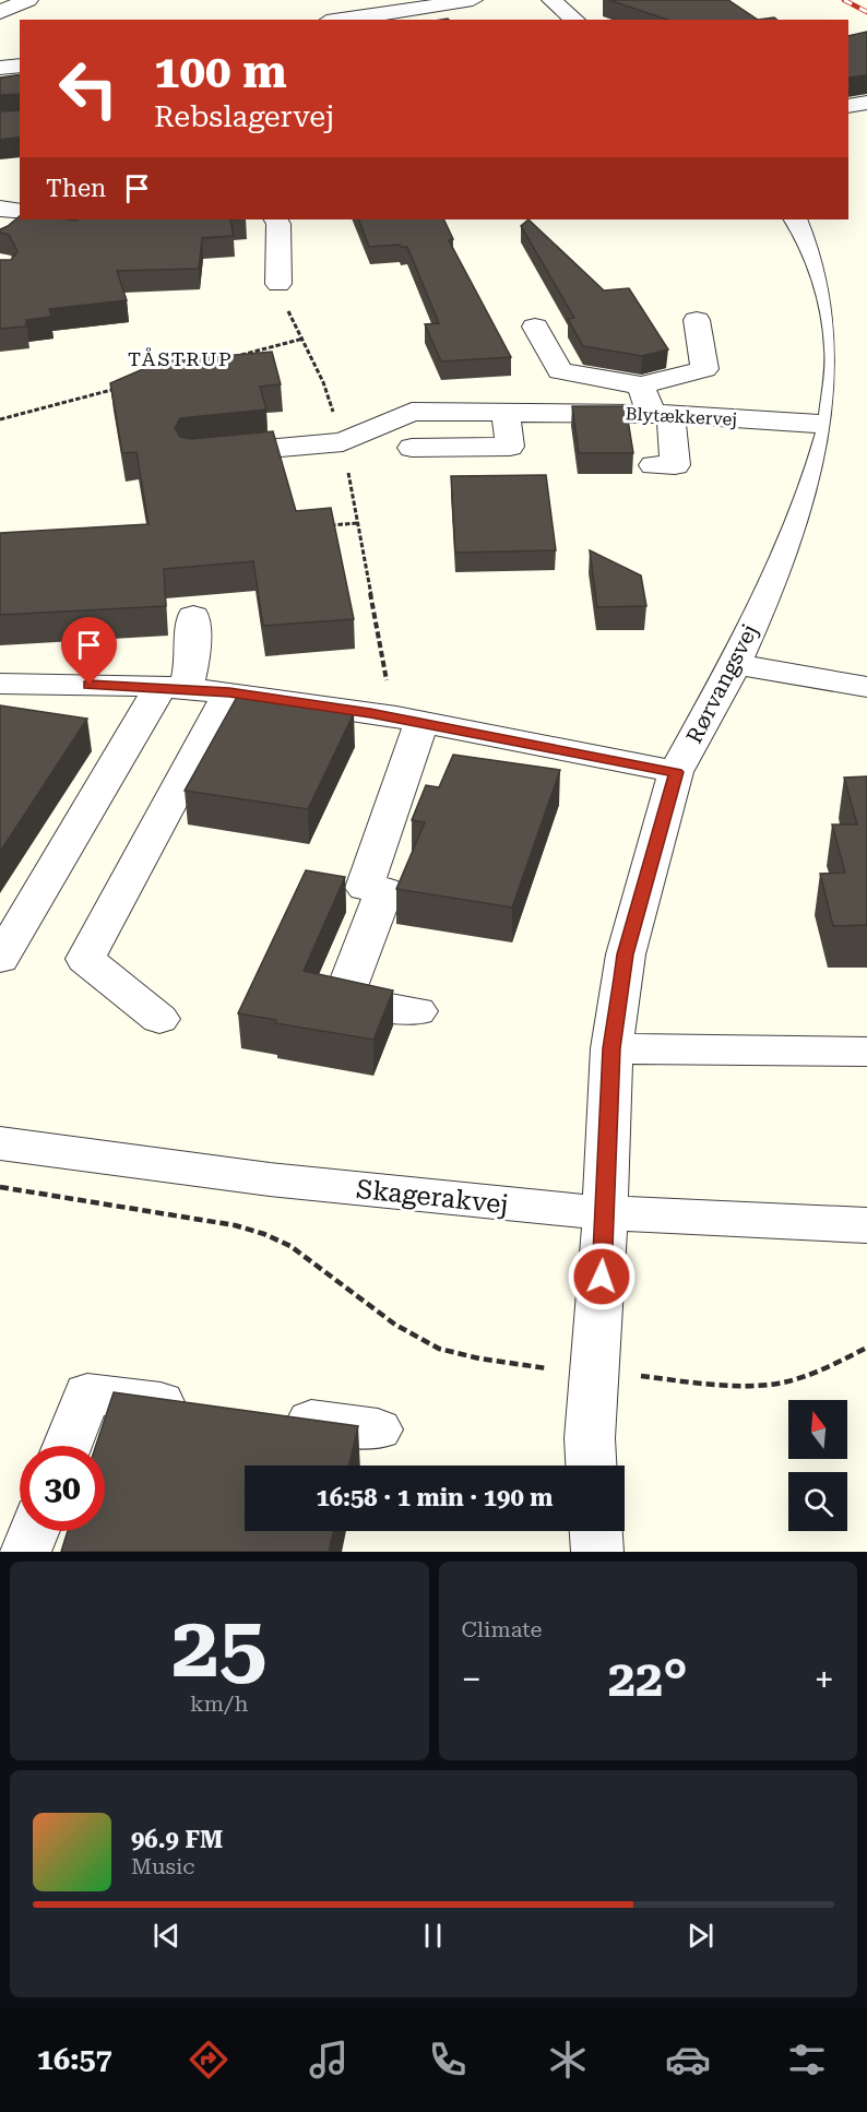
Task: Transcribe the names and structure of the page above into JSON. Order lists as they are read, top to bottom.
{
  "streets": {
    "street": ["Blytækkervej", "Rørvangsvej", "Skagerakvej"]
  },
  "crossings": [
    ["Blytækkervej", "Rørvangsvej"],
    ["Rørvangsvej", "Skagerakvej"]
  ],
  "districts": ["TÅSTRUP"],
  "north": "top",
  "page": {
    "turn": ["100 m", "Rebslagervej"],
    "then": "Then",
    "limit": "30",
    "trip": "16:58 · 1 min · 190 m",
    "tile": [
      ["25", "km/h"],
      "Climate"
    ],
    "heat": ["−", "22°", "+"],
    "song": ["96.9 FM", "Music"],
    "tabs": "16:57"
  }
}
